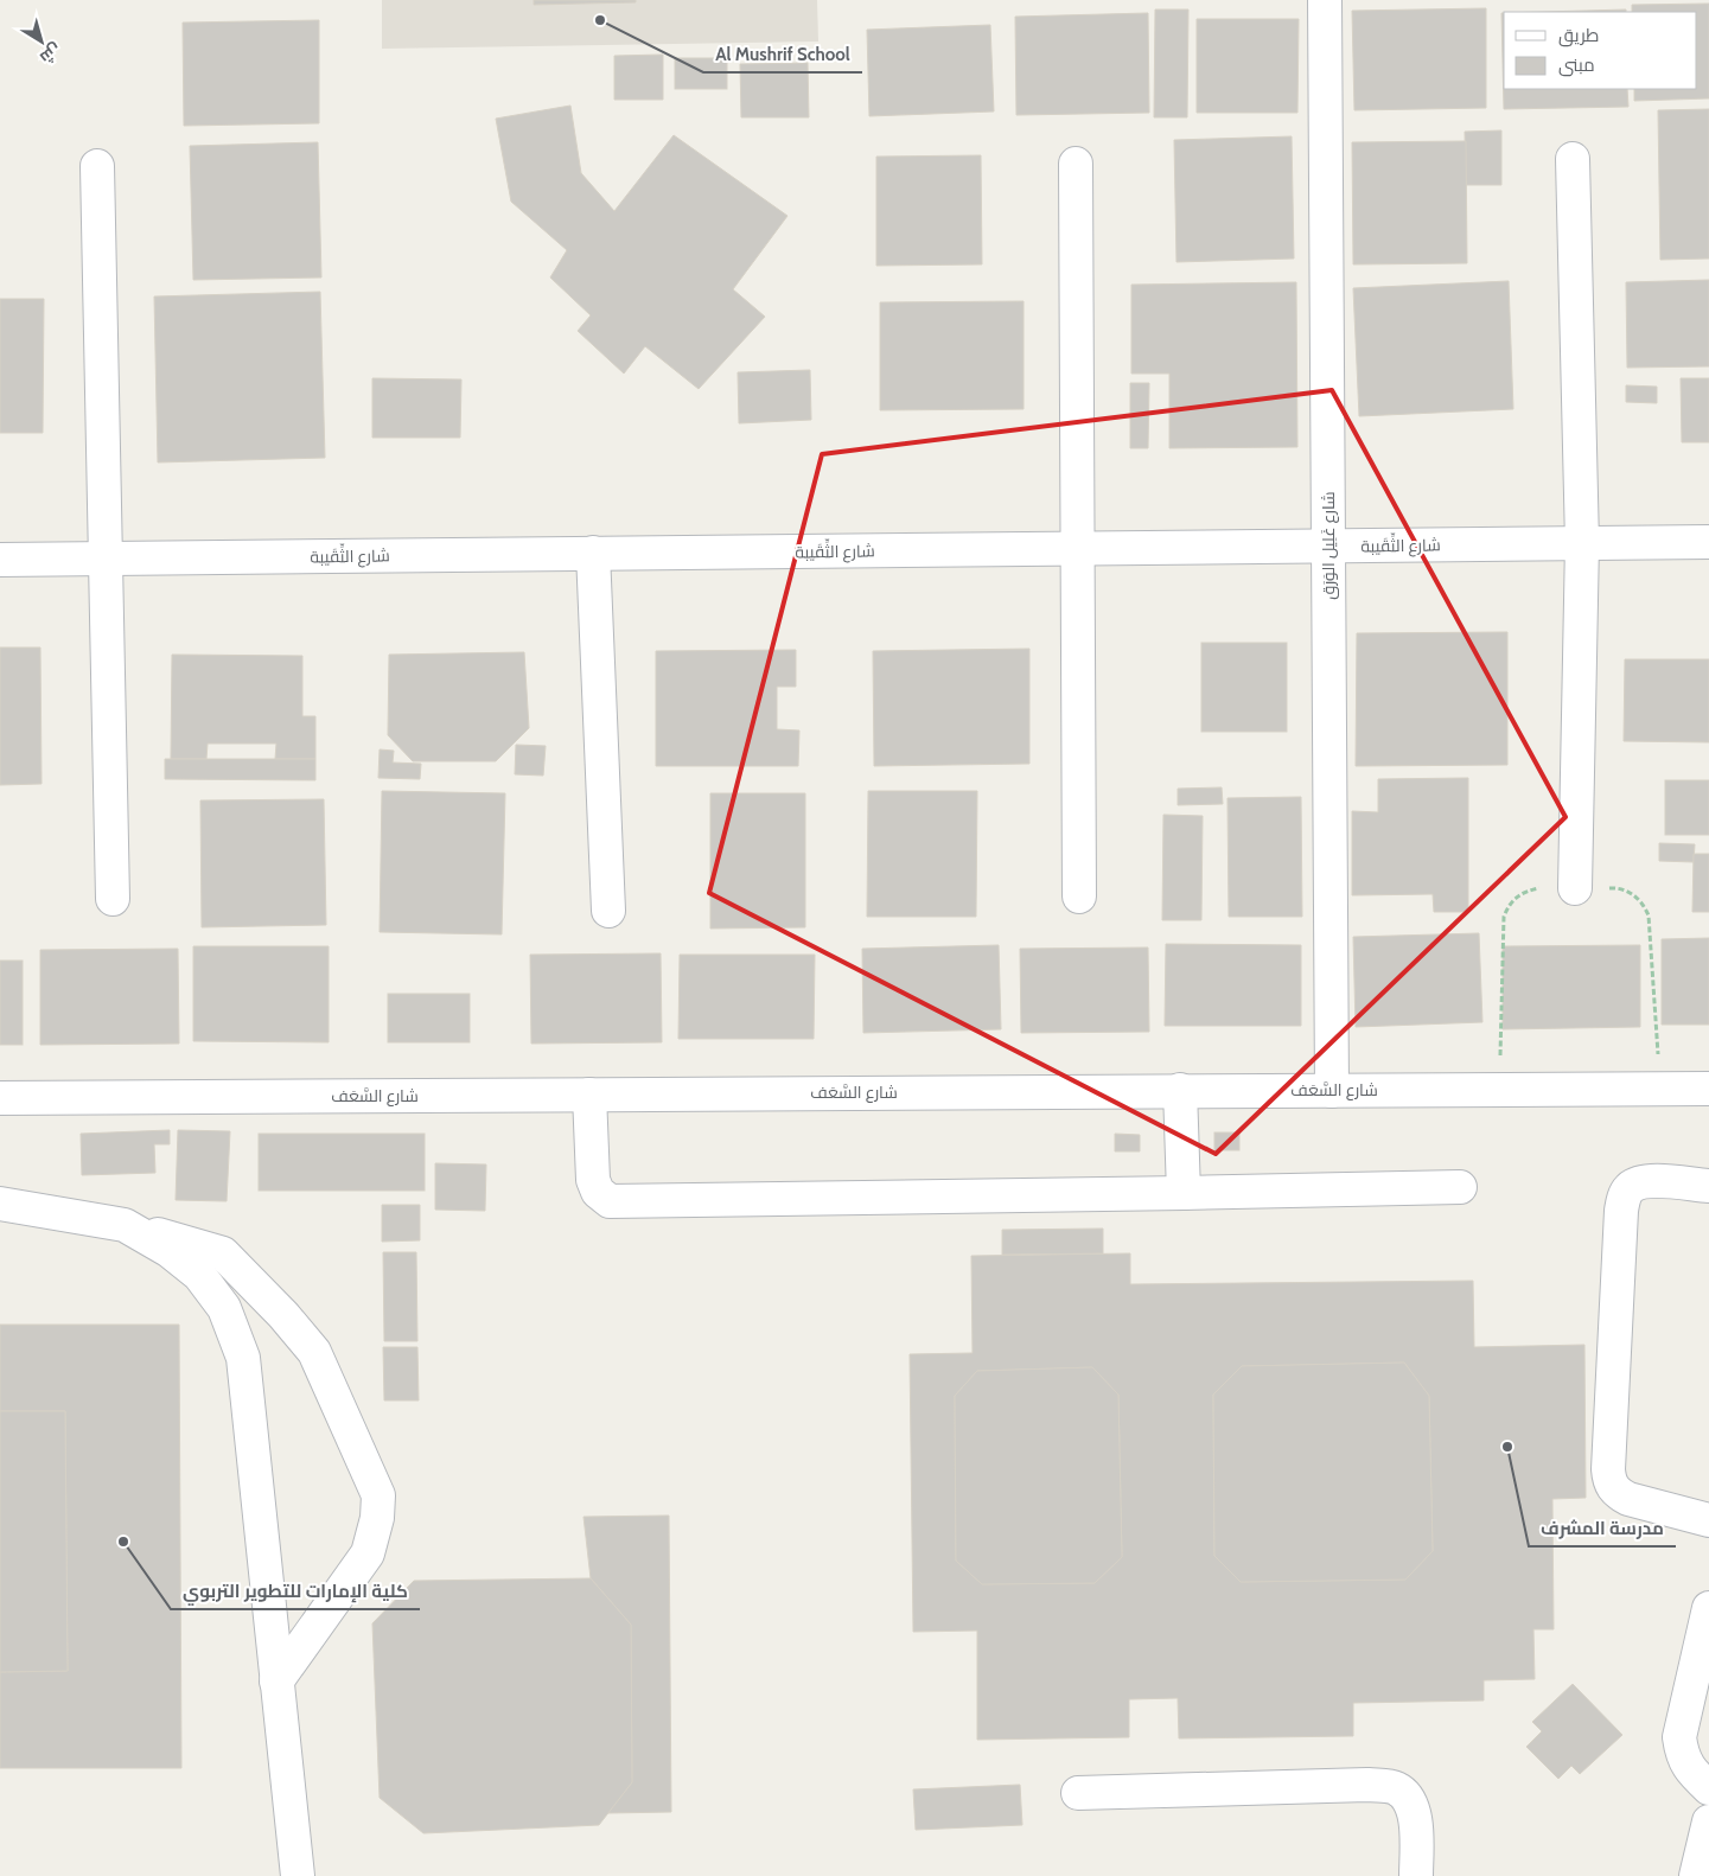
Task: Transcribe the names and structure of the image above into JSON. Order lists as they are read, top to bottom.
{
  "streets": {
    "street": ["شارع غَلِيل الوَرَق", "شارع الثِّقَيبة", "شارع السَّعَف"]
  },
  "crossings": [
    ["شارع غَلِيل الوَرَق", "شارع الثِّقَيبة"],
    ["شارع غَلِيل الوَرَق", "شارع السَّعَف"]
  ],
  "places": ["Al Mushrif School", "مدرسة المشرف", "كلية الإمارات للتطوير التربوي"],
  "legend": ["طريق", "مبنى"],
  "north": "bottom right"
}
